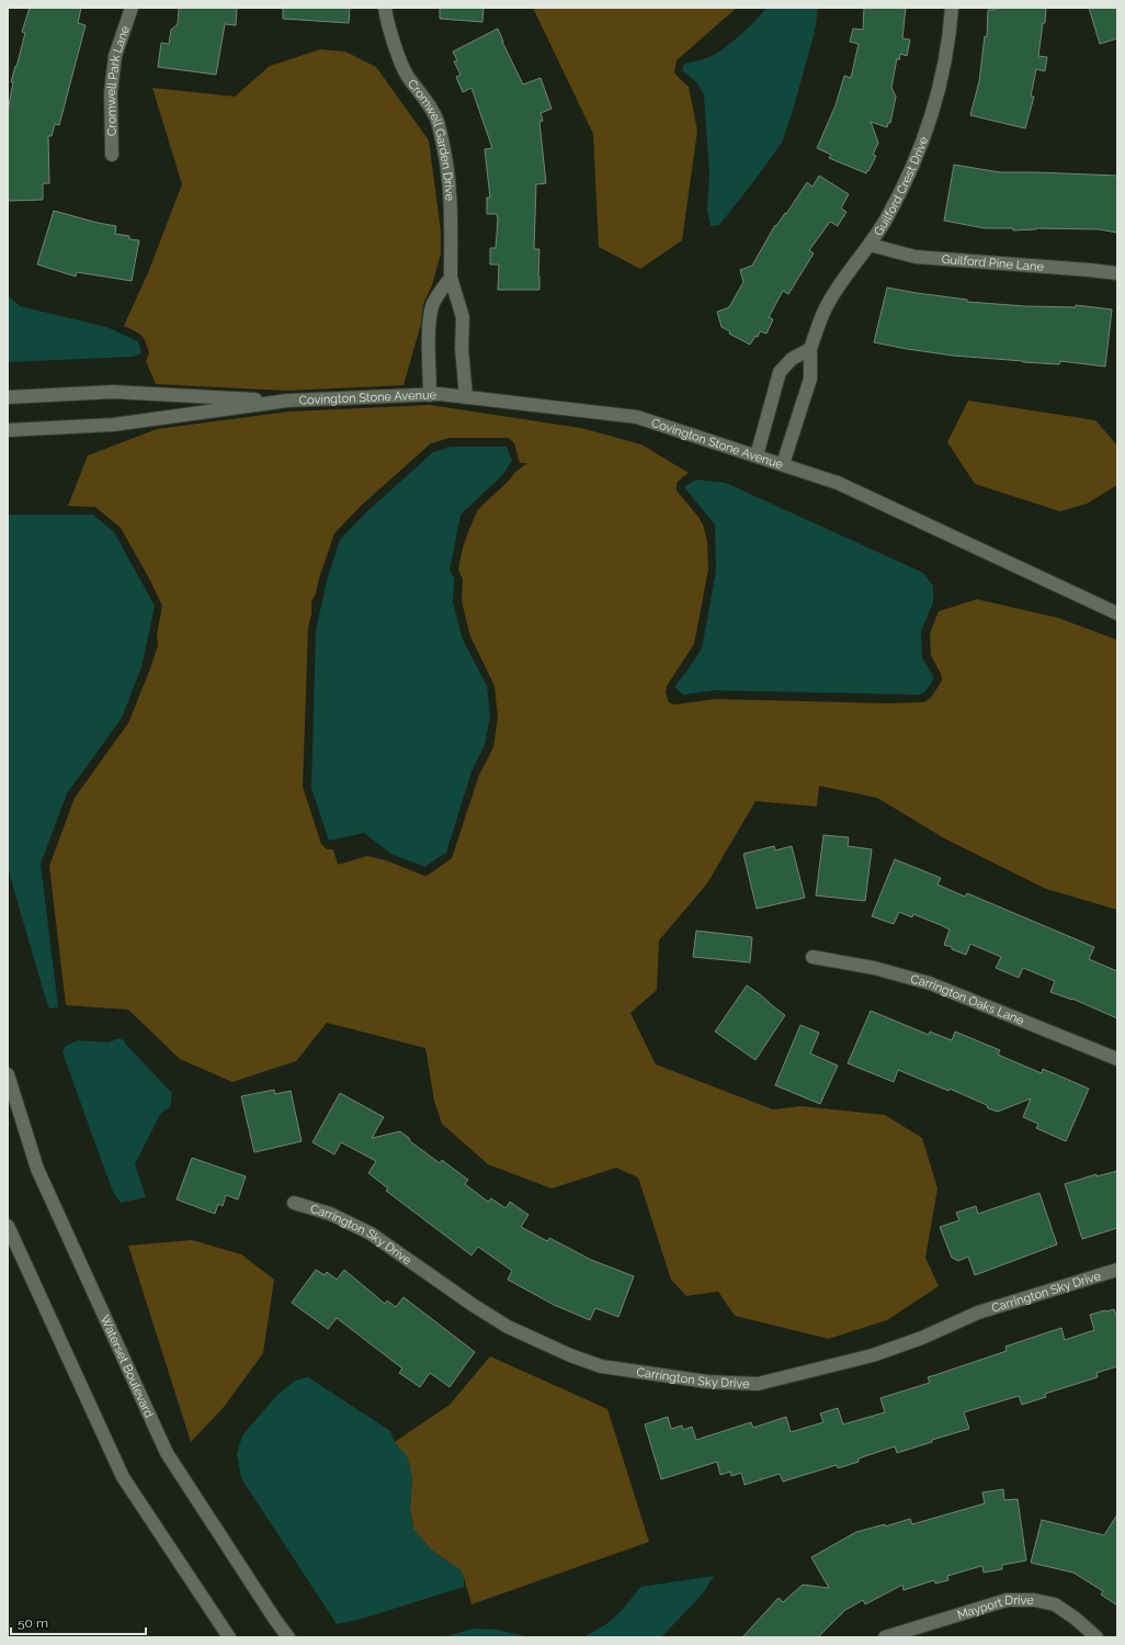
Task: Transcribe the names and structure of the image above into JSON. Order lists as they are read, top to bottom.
{
  "streets": {
    "street": [
      "Cromwell Park Lane",
      "Cromwell Garden Drive",
      "Guilford Crest Drive",
      "Guilford Pine Lane",
      "Covington Stone Avenue",
      "Carrington Oaks Lane",
      "Carrington Sky Drive",
      "Waterset Boulevard",
      "Mayport Drive"
    ]
  },
  "crossings": [
    ["Cromwell Garden Drive", "Covington Stone Avenue"],
    ["Guilford Crest Drive", "Guilford Pine Lane"],
    ["Guilford Crest Drive", "Covington Stone Avenue"]
  ],
  "scale_bar": "50 m"
}
